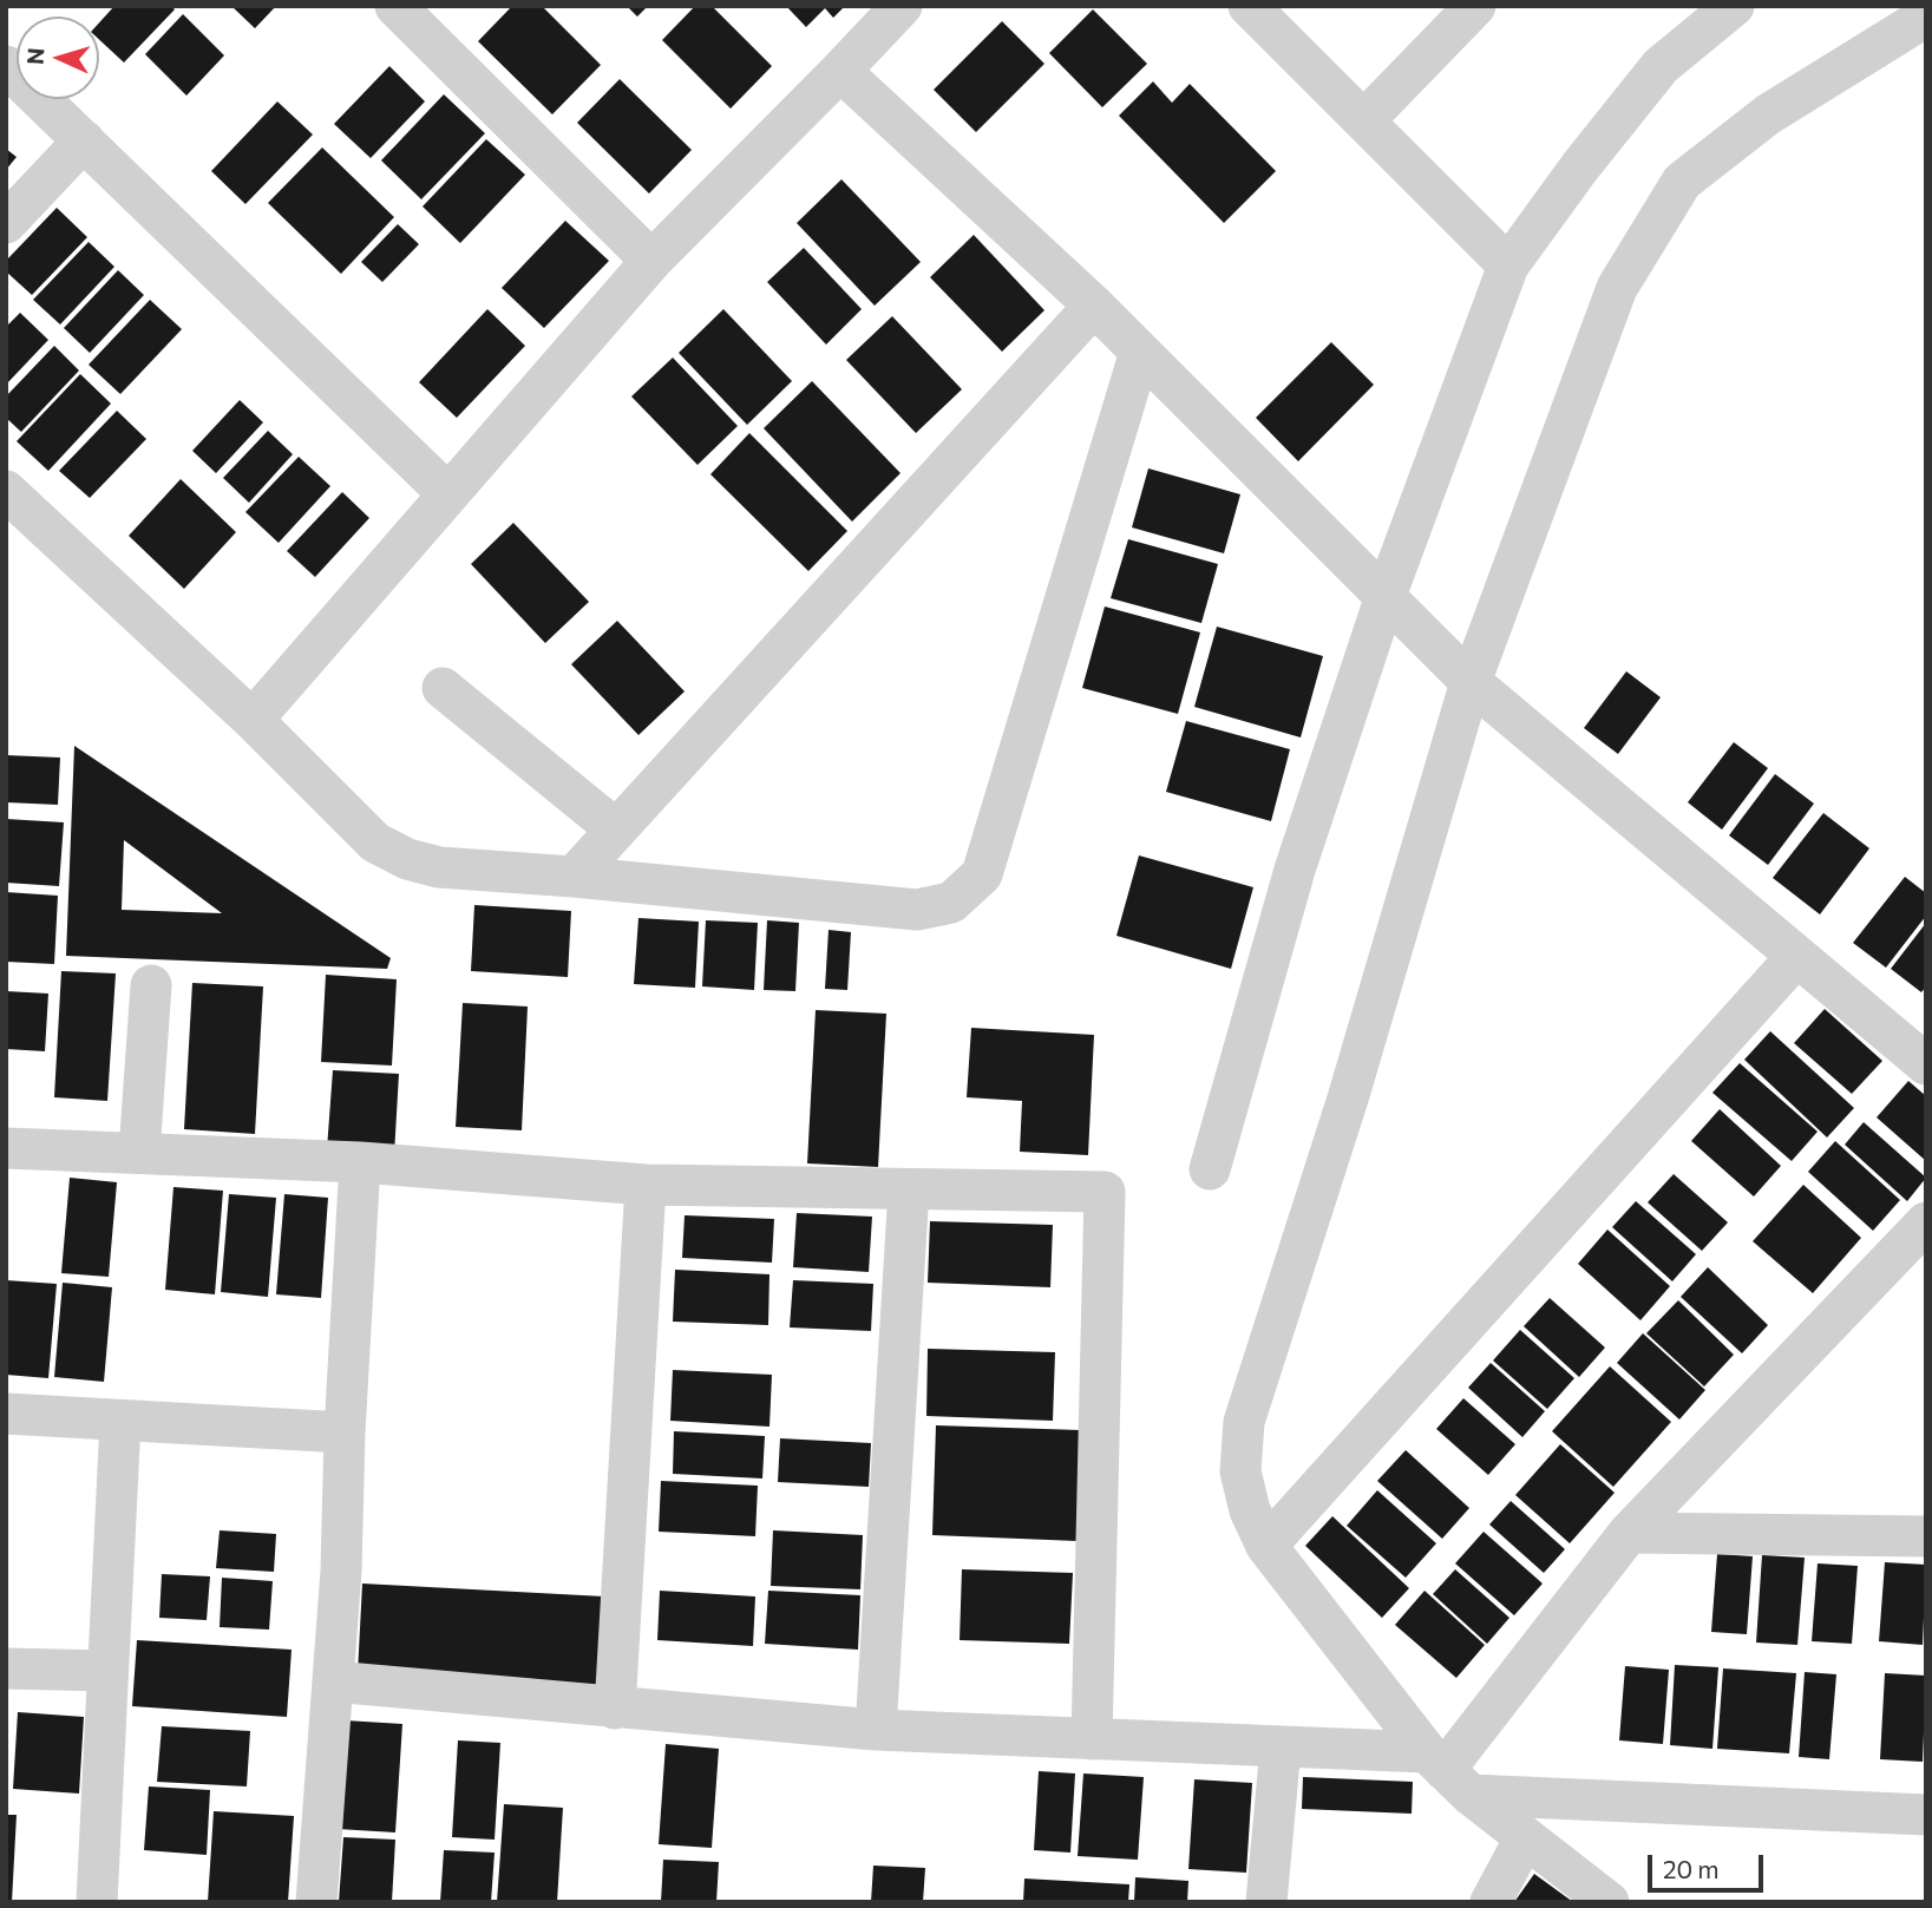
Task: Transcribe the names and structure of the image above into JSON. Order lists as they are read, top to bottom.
{
  "scale_bar": "20 m",
  "north": "left"
}
